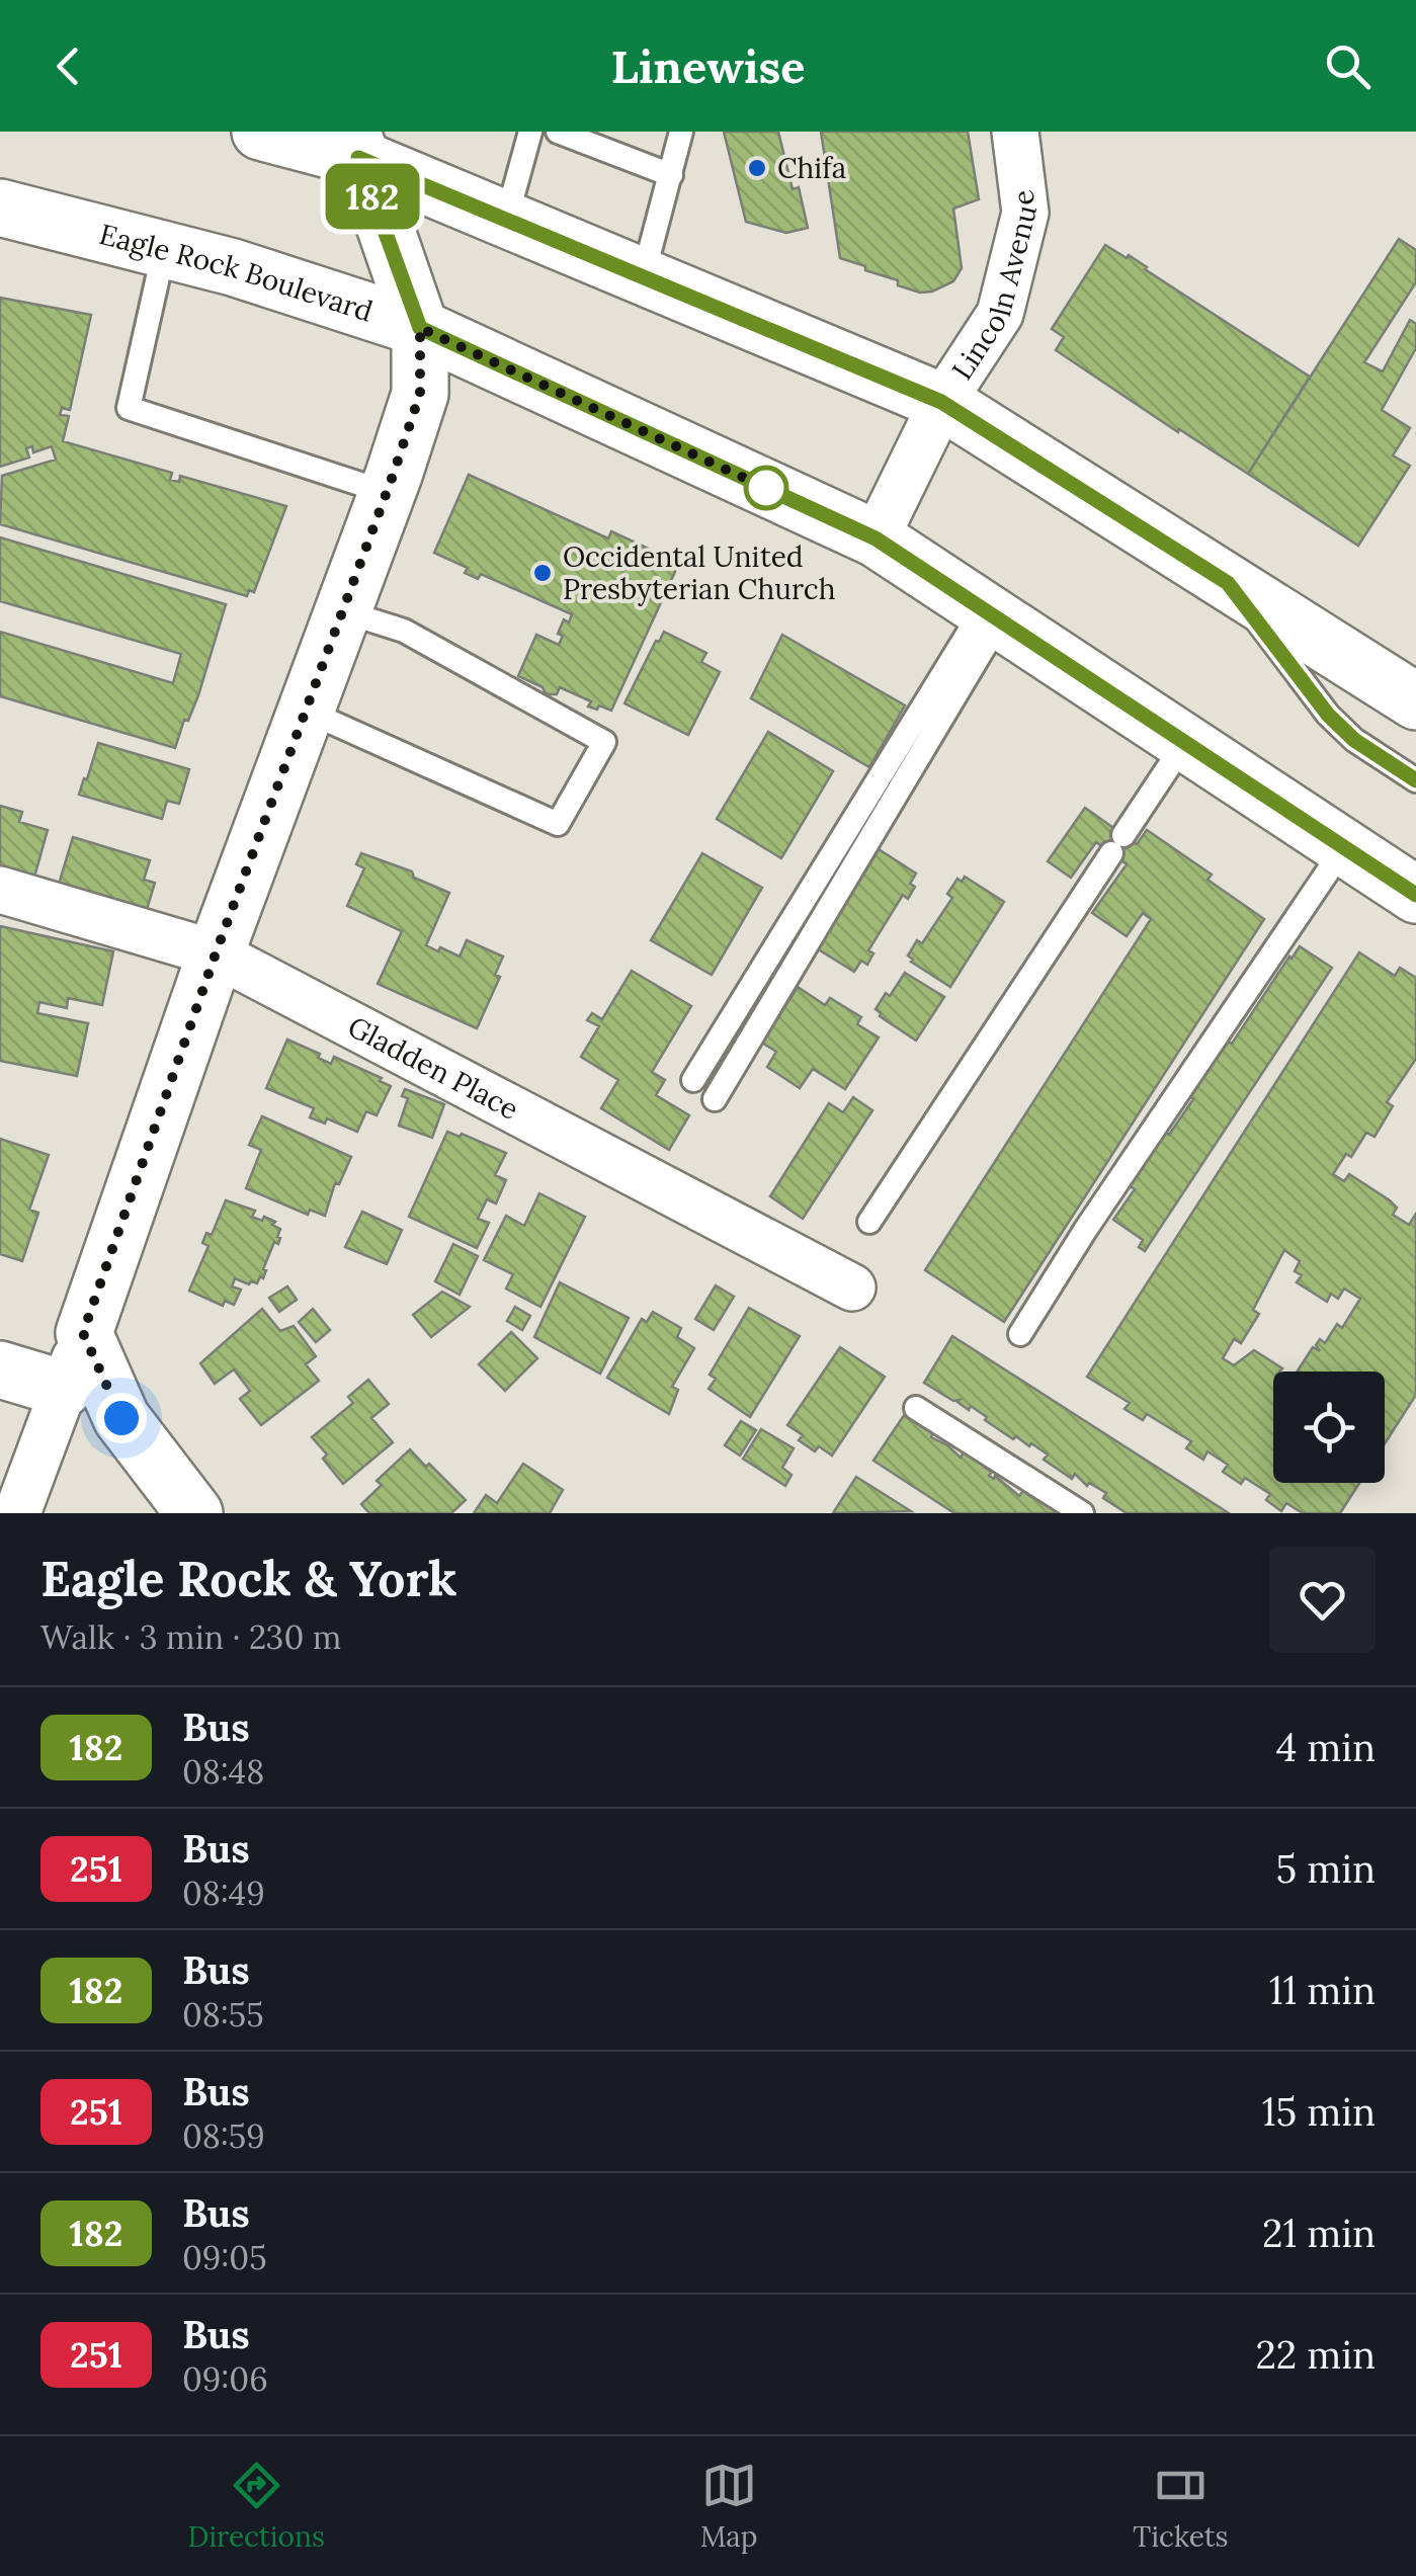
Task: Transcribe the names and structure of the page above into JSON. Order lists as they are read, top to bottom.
{
  "streets": {
    "main road": ["Eagle Rock Boulevard"],
    "street": ["Lincoln Avenue", "Gladden Place"]
  },
  "crossings": [
    ["Eagle Rock Boulevard", "Lincoln Avenue"]
  ],
  "places": ["Chifa", "Occidental United Presbyterian Church"],
  "lines": ["bus line 182"],
  "page": {
    "header": "Linewise",
    "on_map": "182",
    "heading": ["Eagle Rock & York", "Walk · 3 min · 230 m"],
    "list": [
      {
        "mark": "182",
        "name": "Bus",
        "note": "08:48",
        "value": "4 min"
      },
      {
        "mark": "251",
        "name": "Bus",
        "note": "08:49",
        "value": "5 min"
      },
      {
        "mark": "182",
        "name": "Bus",
        "note": "08:55",
        "value": "11 min"
      },
      {
        "mark": "251",
        "name": "Bus",
        "note": "08:59",
        "value": "15 min"
      },
      {
        "mark": "182",
        "name": "Bus",
        "note": "09:05",
        "value": "21 min"
      },
      {
        "mark": "251",
        "name": "Bus",
        "note": "09:06",
        "value": "22 min"
      }
    ],
    "tabs": ["Directions", "Map", "Tickets"]
  }
}
